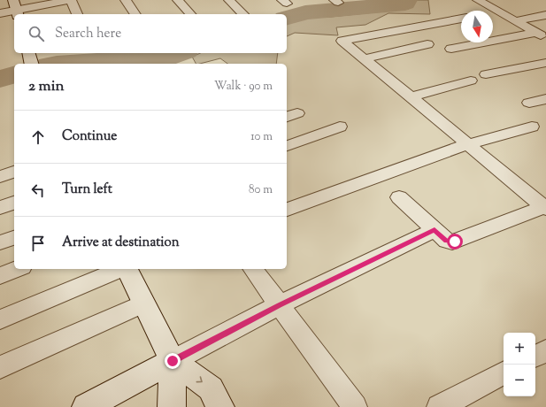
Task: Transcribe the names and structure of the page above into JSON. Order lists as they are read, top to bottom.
{
  "north": "bottom",
  "page": {
    "search": "Search here",
    "heading": ["2 min", "Walk · 90 m"],
    "list": [
      ["Continue", "10 m"],
      ["Turn left", "80 m"],
      "Arrive at destination"
    ],
    "map_buttons": ["+", "−"]
  }
}
